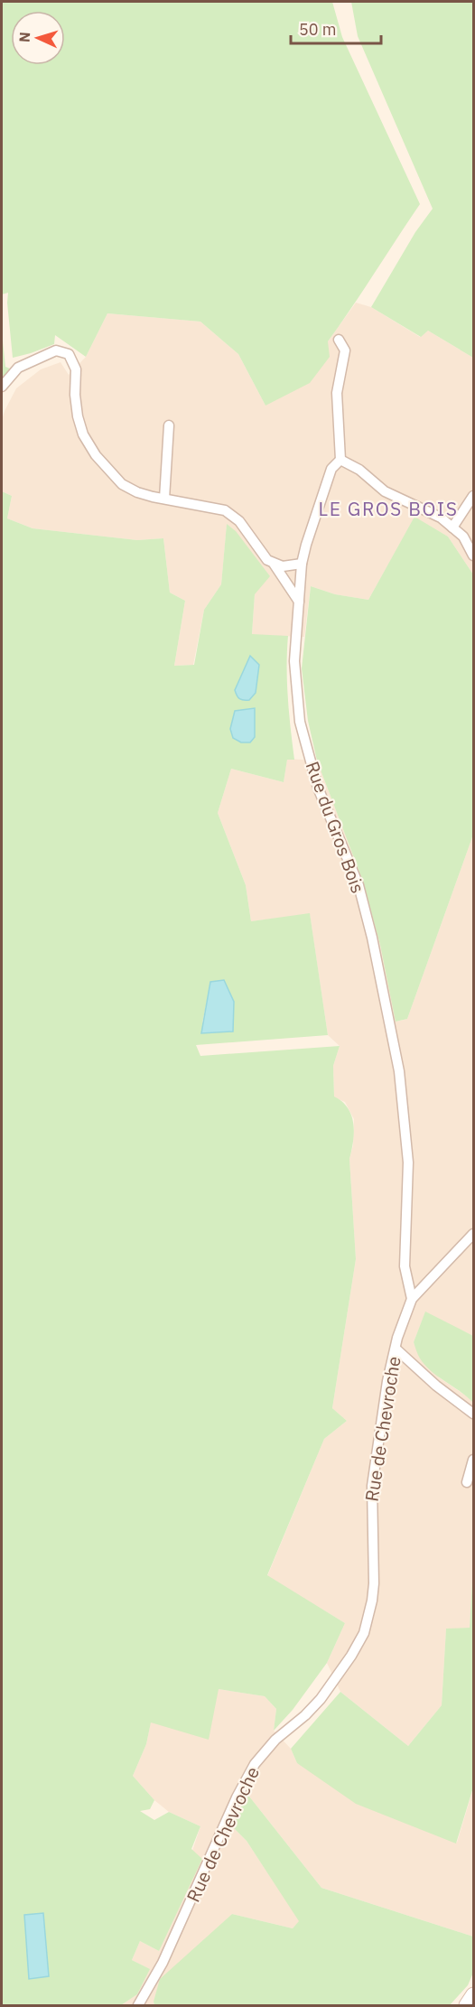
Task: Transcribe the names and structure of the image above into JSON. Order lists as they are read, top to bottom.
{
  "streets": {
    "street": ["Rue du Gros Bois", "Rue de Chevroche"]
  },
  "crossings": [
    ["Rue du Gros Bois", "Rue de Chevroche"]
  ],
  "districts": ["LE GROS BOIS"],
  "scale_bar": "50 m",
  "north": "left"
}
